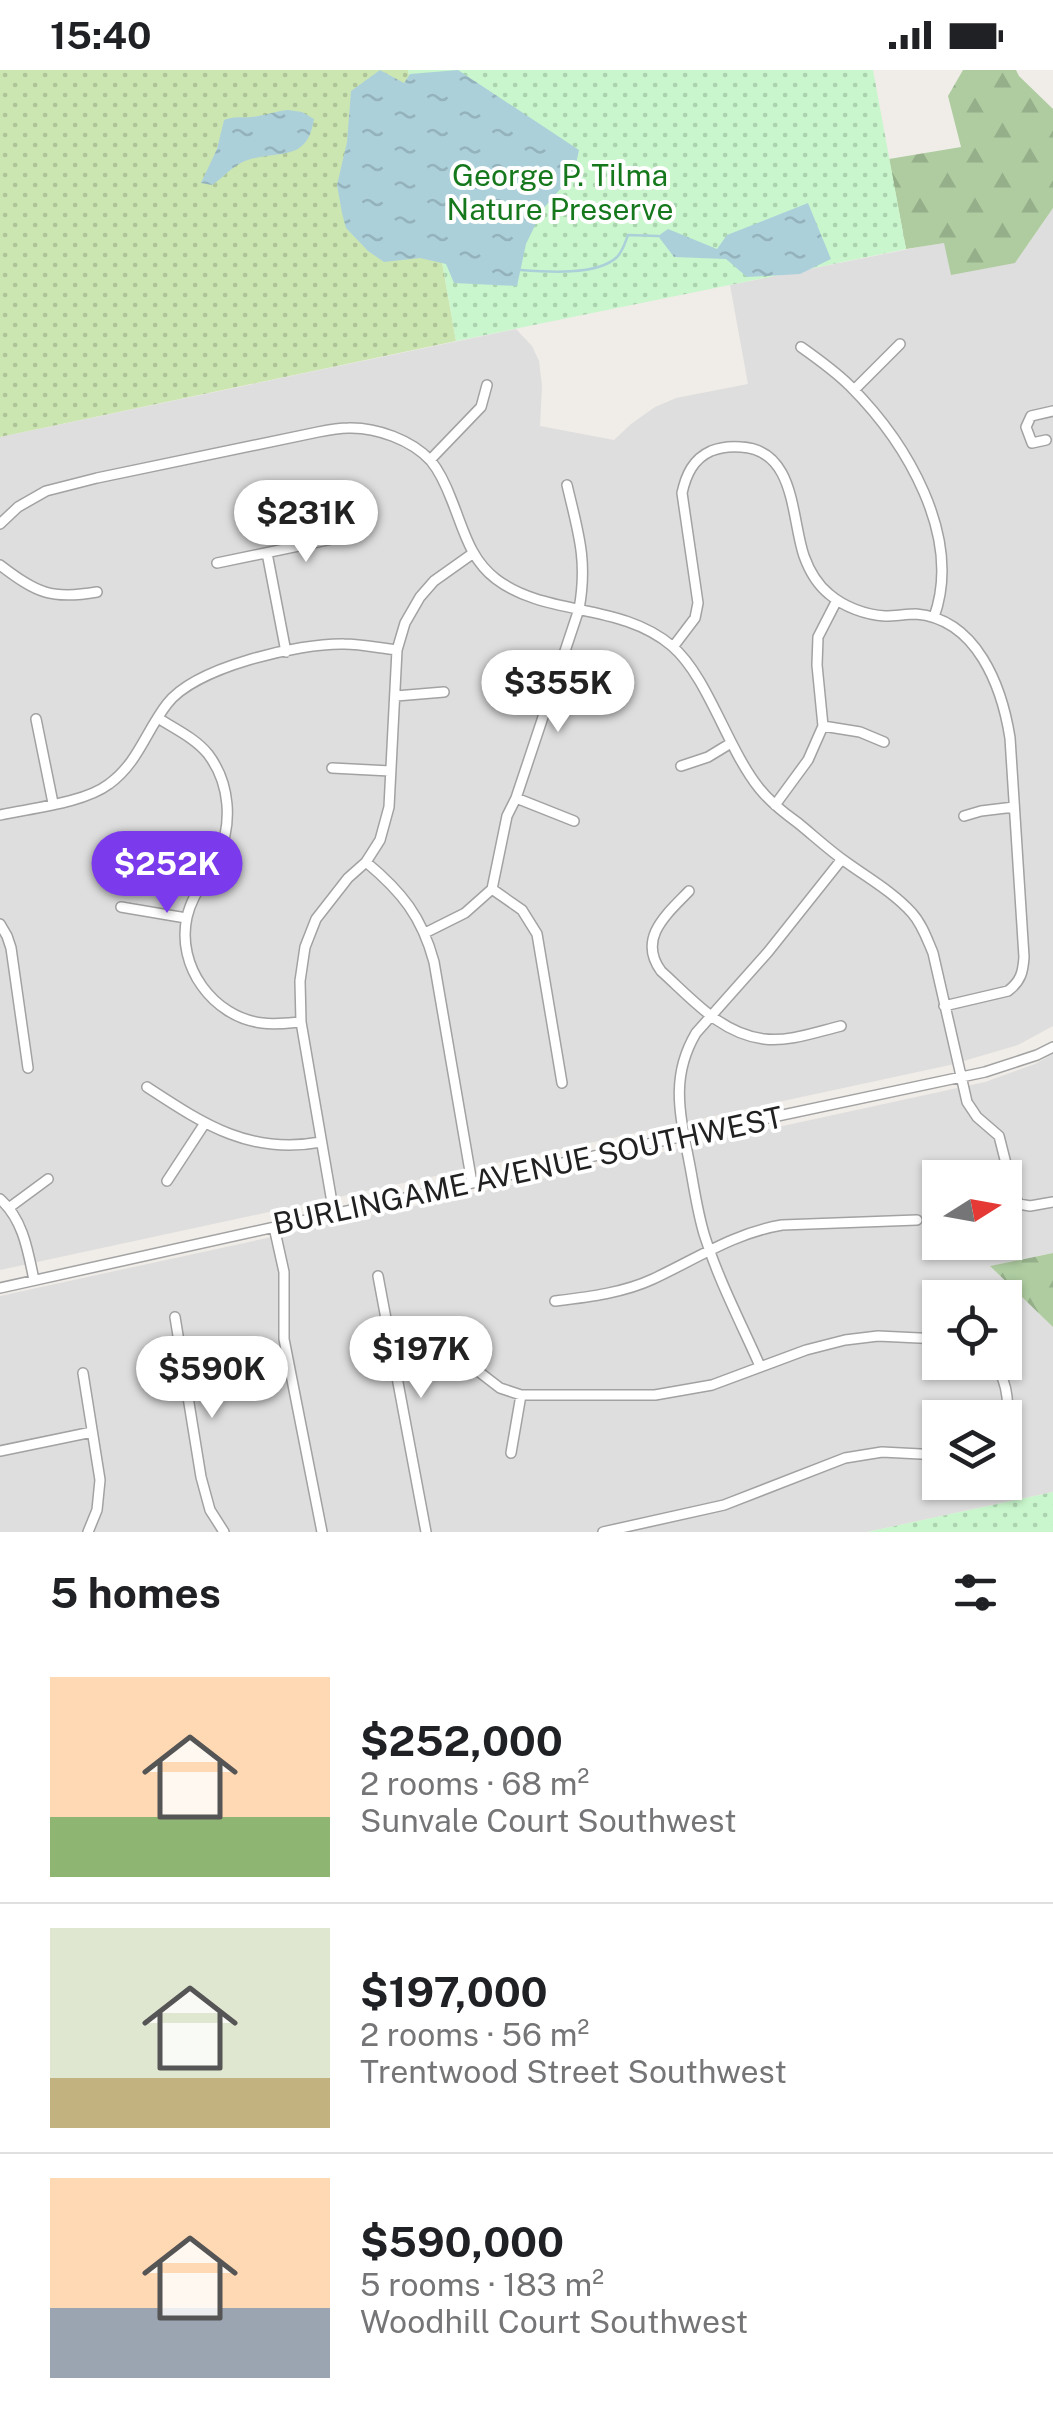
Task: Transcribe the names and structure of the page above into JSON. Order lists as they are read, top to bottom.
{
  "streets": {
    "street": ["BURLINGAME AVENUE SOUTHWEST"]
  },
  "parks": ["George P. Tilma Nature Preserve"],
  "north": "right",
  "page": {
    "status": "15:40",
    "price": [
      "$231K",
      "$355K",
      "$252K",
      "$197K",
      "$590K"
    ],
    "heading": "5 homes",
    "list": [
      {
        "name": "$252,000",
        "note": "2 rooms · 68 m² · Sunvale Court Southwest"
      },
      {
        "name": "$197,000",
        "note": "2 rooms · 56 m² · Trentwood Street Southwest"
      },
      {
        "name": "$590,000",
        "note": "5 rooms · 183 m² · Woodhill Court Southwest"
      }
    ]
  }
}
